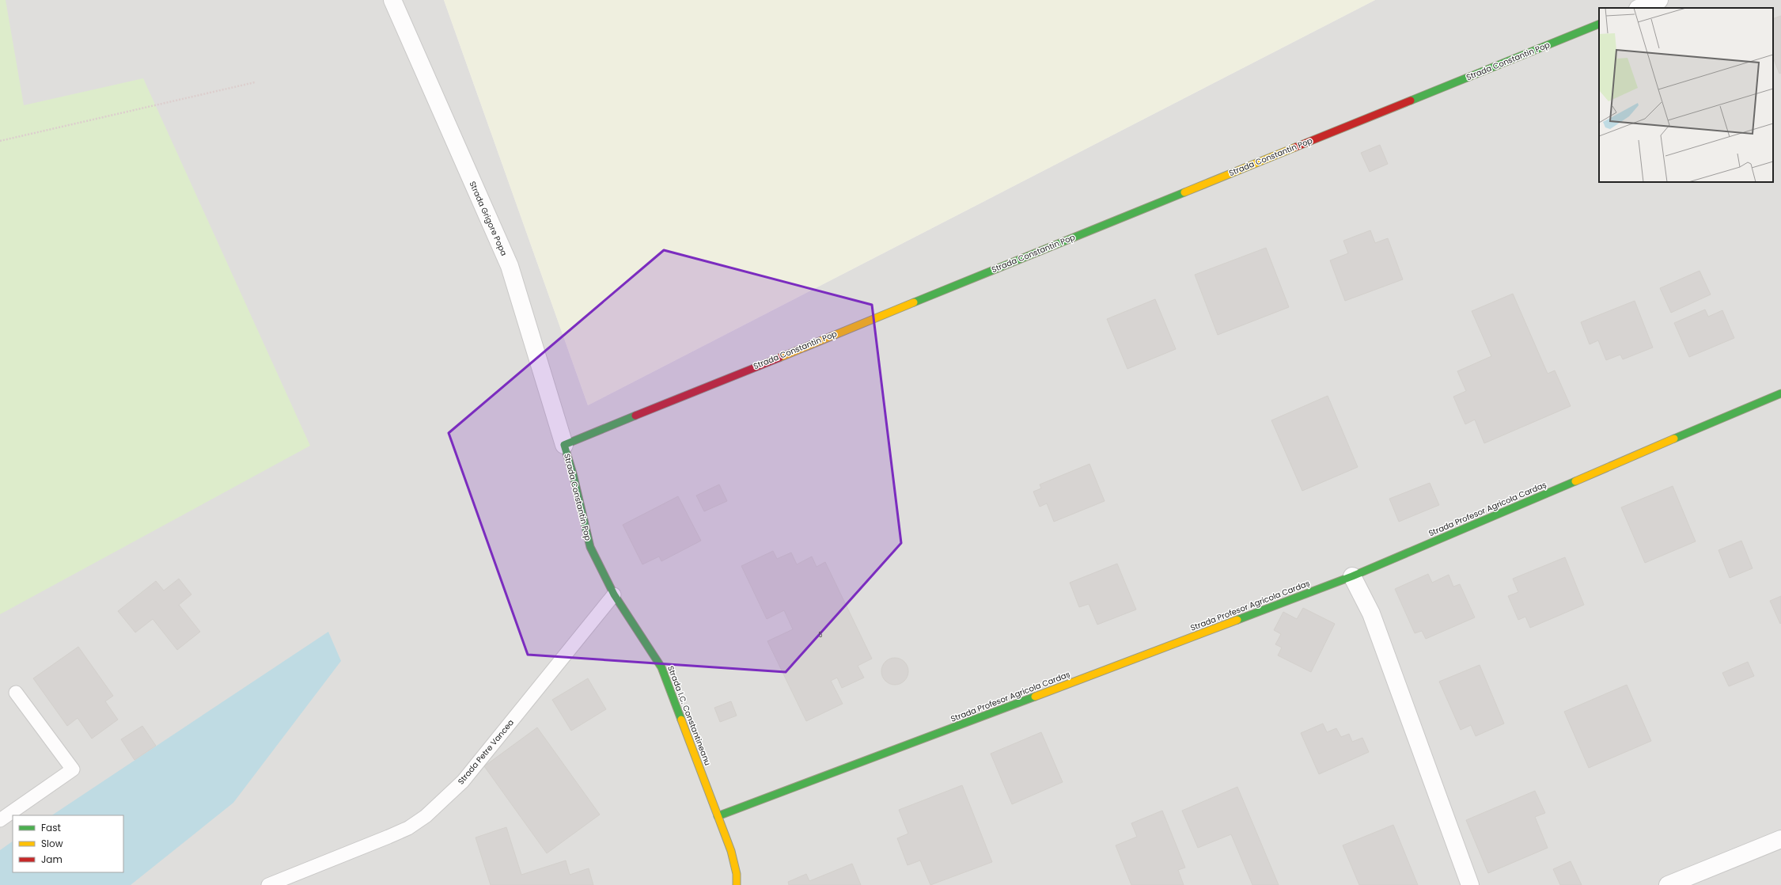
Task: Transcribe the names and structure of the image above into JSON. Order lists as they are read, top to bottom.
{
  "streets": {
    "street": [
      "Strada Constantin Pop",
      "Strada Grigore Popa",
      "Strada Profesor Agricola Cardaș",
      "Strada I.C. Constantineanu"
    ],
    "lane": ["Strada Petre Vancea"]
  },
  "crossings": [
    ["Strada Constantin Pop", "Strada Grigore Popa"],
    ["Strada Constantin Pop", "Strada I.C. Constantineanu"],
    ["Strada Profesor Agricola Cardaș", "Strada I.C. Constantineanu"],
    ["Strada I.C. Constantineanu", "Strada Petre Vancea"]
  ],
  "house_numbers": ["5"],
  "legend": ["Fast", "Slow", "Jam"]
}
